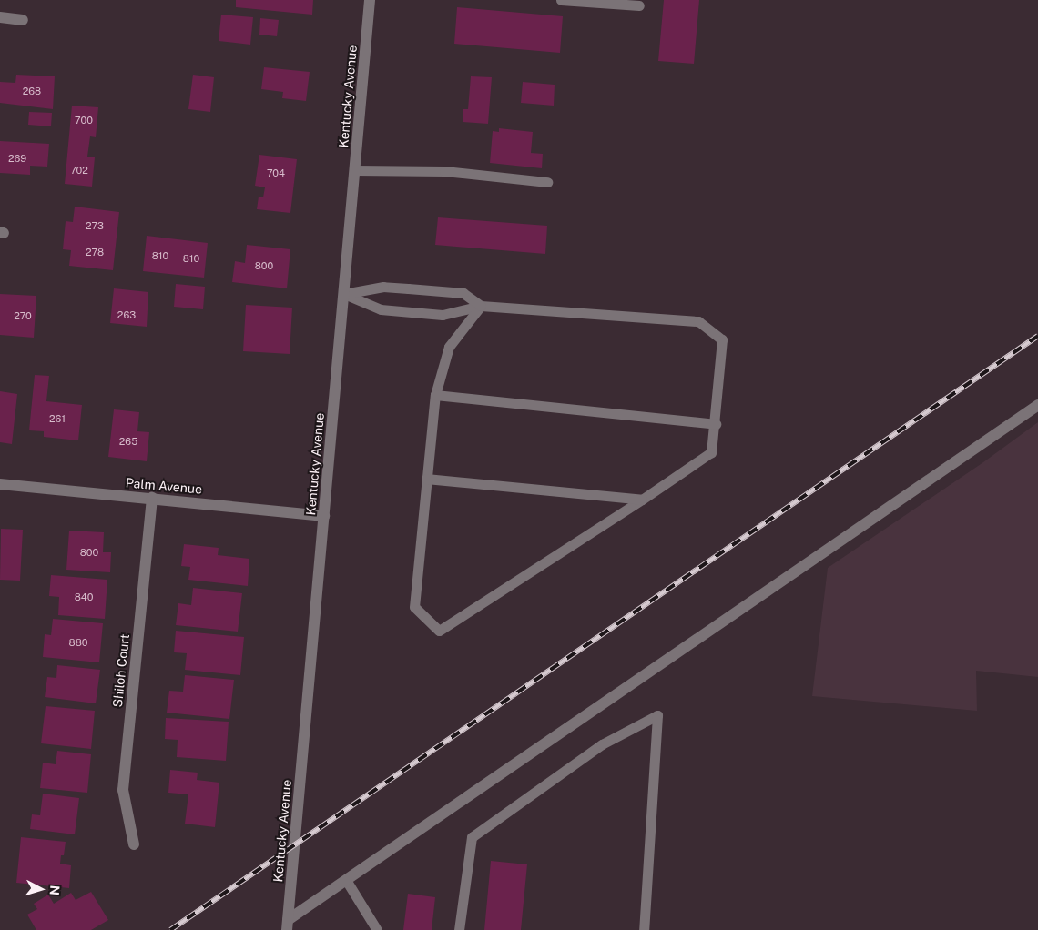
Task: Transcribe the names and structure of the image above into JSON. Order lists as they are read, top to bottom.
{
  "streets": {
    "street": ["Kentucky Avenue", "Palm Avenue", "Shiloh Court"]
  },
  "crossings": [
    ["Kentucky Avenue", "Palm Avenue"],
    ["Palm Avenue", "Shiloh Court"]
  ],
  "house_numbers": [
    "268",
    "700",
    "269",
    "702",
    "704",
    "273",
    "278",
    "810",
    "810",
    "800",
    "263",
    "270",
    "261",
    "265",
    "800",
    "840",
    "880"
  ],
  "north": "right"
}
